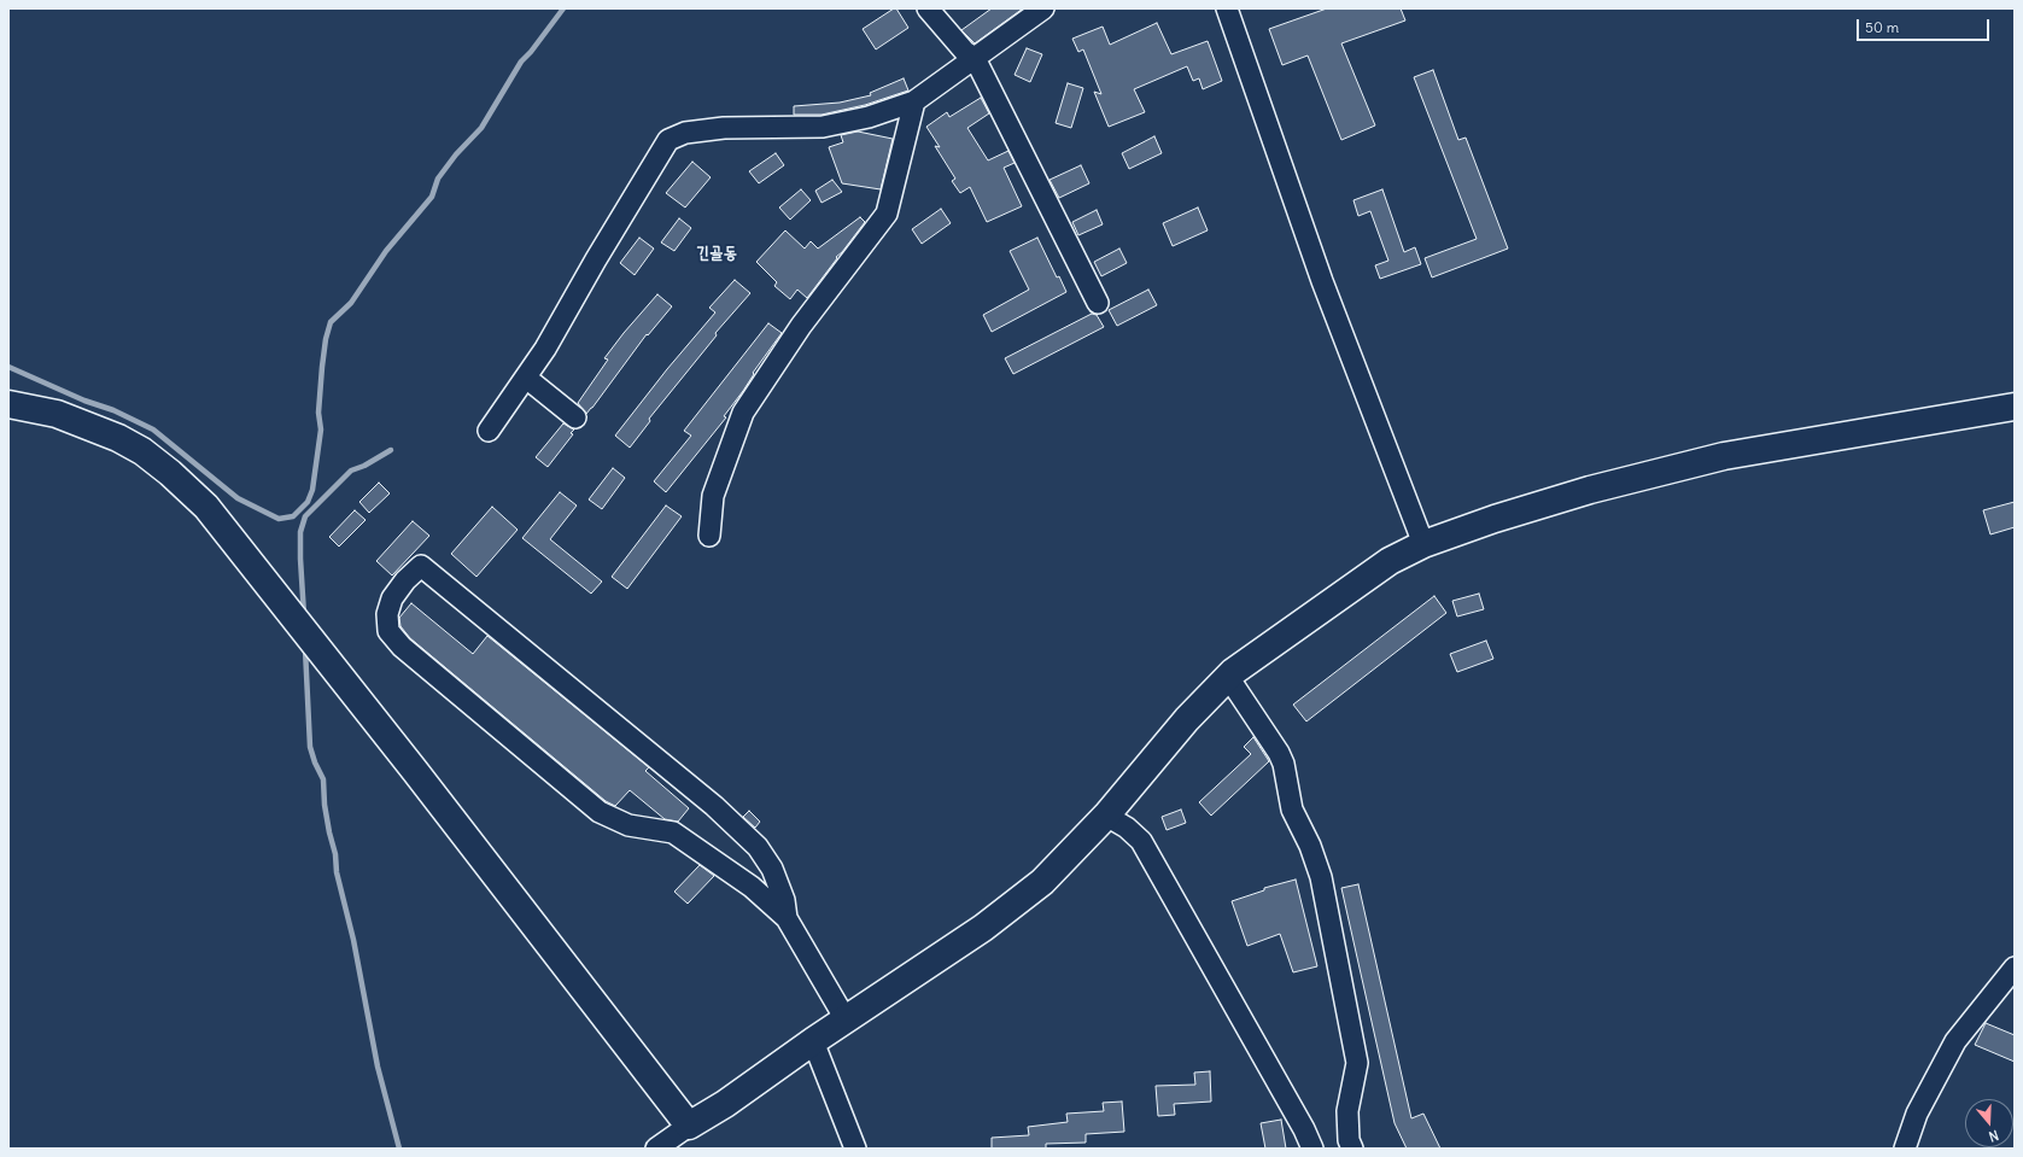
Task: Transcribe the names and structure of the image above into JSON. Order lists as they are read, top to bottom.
{
  "districts": ["긴골동"],
  "scale_bar": "50 m",
  "north": "bottom"
}
